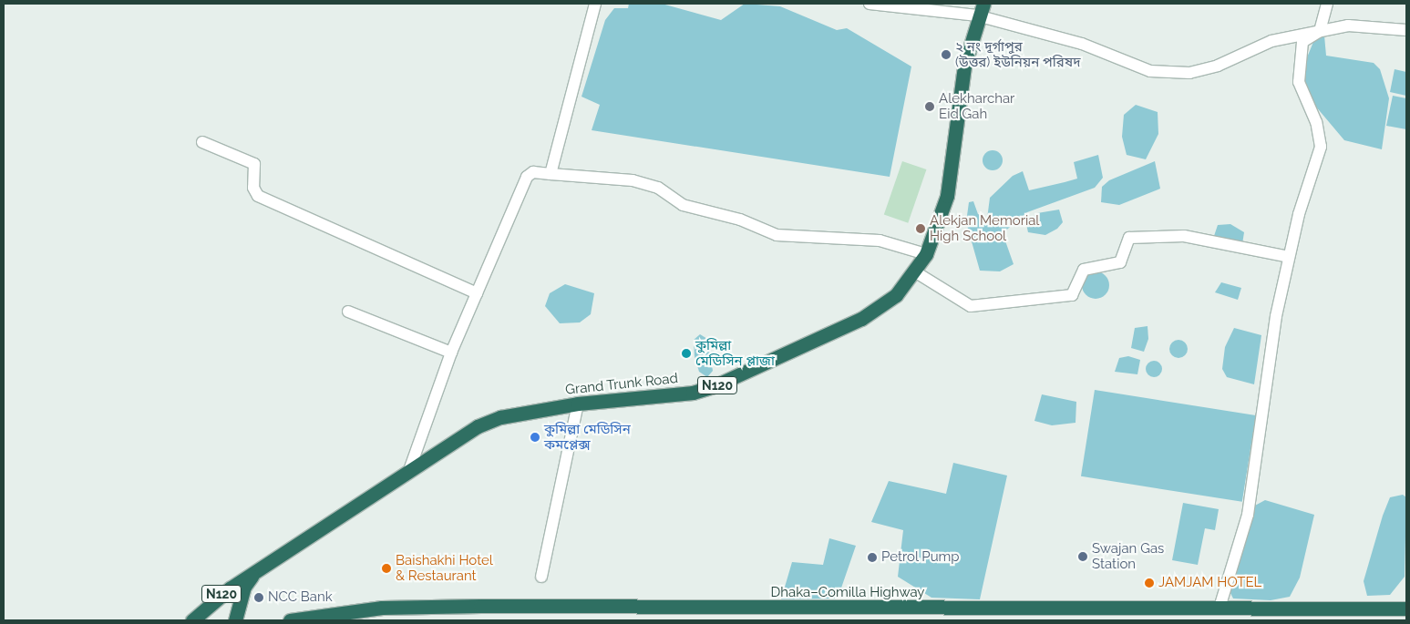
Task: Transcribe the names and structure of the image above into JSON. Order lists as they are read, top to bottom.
{
  "streets": {
    "highway": ["Grand Trunk Road", "N120", "Dhaka–Comilla Highway"]
  },
  "places": [
    "২ নং দূর্গাপুর (উত্তর) ইউনিয়ন পরিষদ",
    "Alekharchar Eid Gah",
    "Alekjan Memorial High School",
    "কুমিল্লা মেডিসিন প্লাজা",
    "কুমিল্লা মেডিসিন কমপ্লেক্স",
    "Swajan Gas Station",
    "Petrol Pump",
    "Baishakhi Hotel & Restaurant",
    "JAMJAM HOTEL",
    "NCC Bank"
  ]
}
